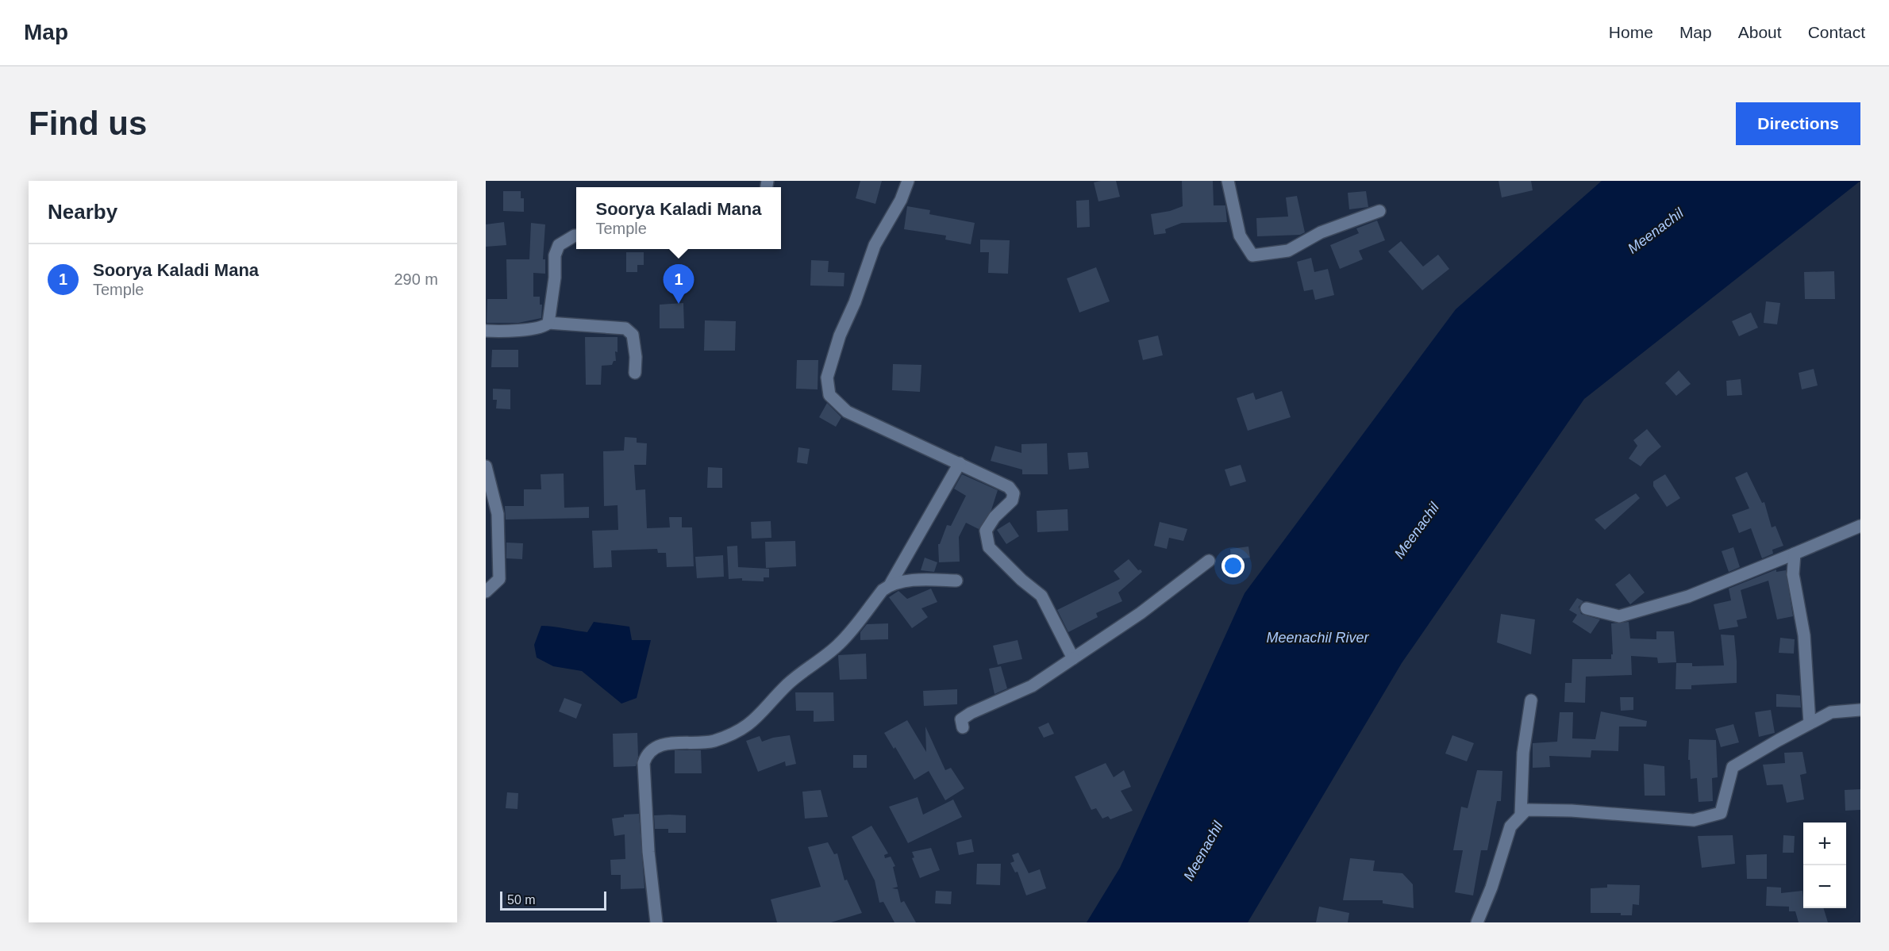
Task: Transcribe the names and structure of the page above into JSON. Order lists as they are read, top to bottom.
{
  "water": ["Meenachil", "Meenachil River"],
  "scale_bar": "50 m",
  "page": {
    "header": "Map",
    "nav": [
      "Home",
      "Map",
      "About",
      "Contact"
    ],
    "buttons": "Directions",
    "title": "Find us",
    "heading": "Nearby",
    "popup": ["Soorya Kaladi Mana", "Temple"],
    "list": [
      {
        "mark": "1",
        "name": "Soorya Kaladi Mana",
        "note": "Temple",
        "value": "290 m"
      }
    ],
    "pins": "1",
    "map_buttons": ["+", "−"],
    "scale": "50 m"
  }
}
